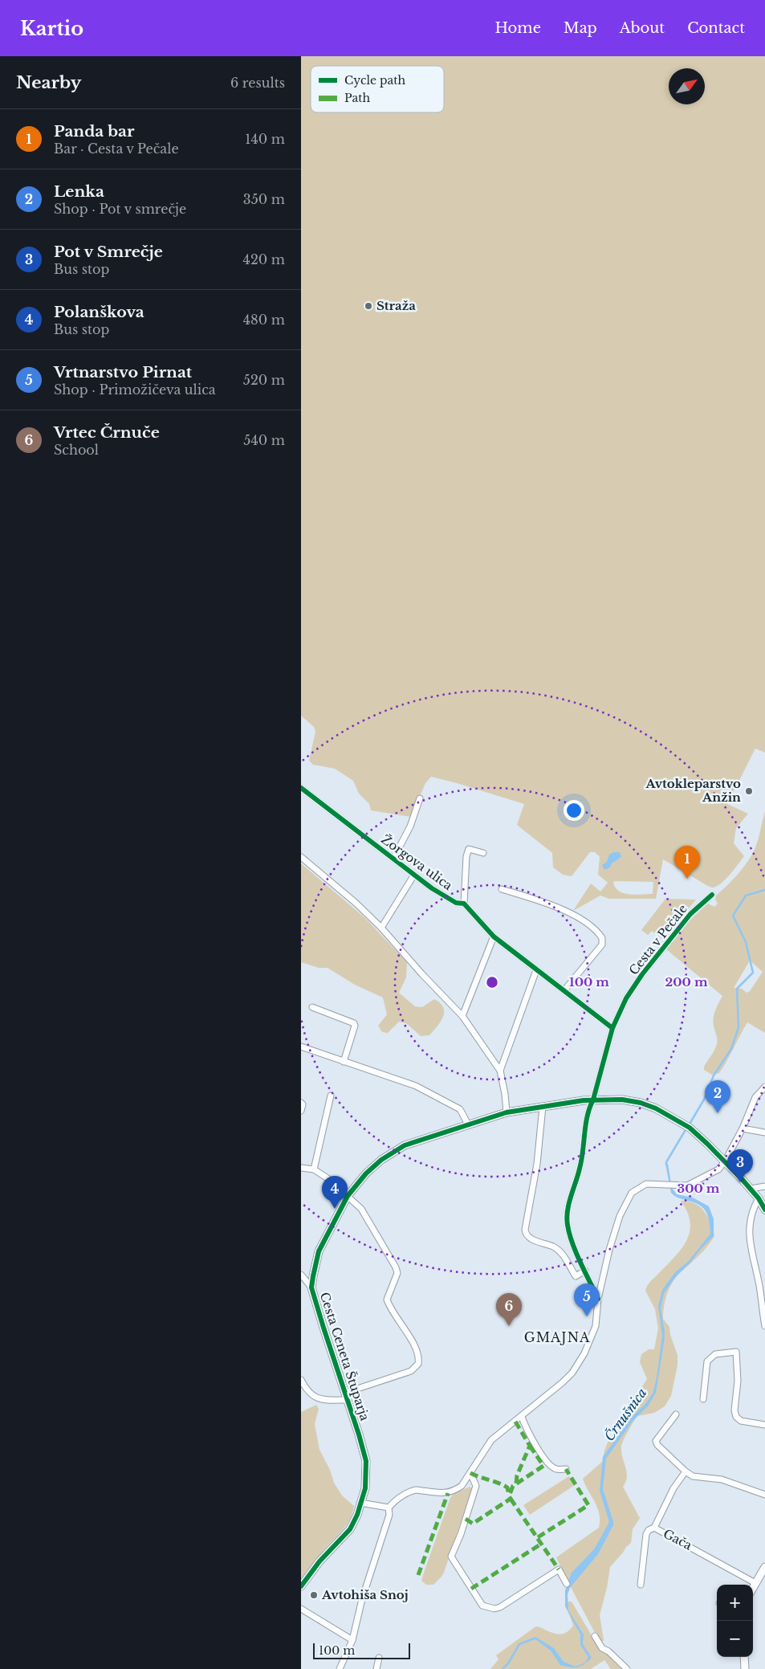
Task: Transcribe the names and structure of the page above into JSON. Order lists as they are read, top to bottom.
{
  "streets": {
    "street": [
      "Žorgova ulica",
      "Cesta v Pečale",
      "Cesta Ceneta Štuparja",
      "Gača"
    ]
  },
  "crossings": [
    ["Žorgova ulica", "Cesta v Pečale"],
    ["Cesta v Pečale", "Cesta Ceneta Štuparja"]
  ],
  "districts": ["GMAJNA"],
  "water": ["Črnušnica"],
  "places": ["Straža", "Avtokleparstvo Anžin", "Avtohiša Snoj"],
  "legend": ["Cycle path", "Path"],
  "scale_bar": "100 m",
  "north": "top right",
  "page": {
    "header": "Kartio",
    "nav": [
      "Home",
      "Map",
      "About",
      "Contact"
    ],
    "heading": ["Nearby", "6 results"],
    "list": [
      {
        "mark": "1",
        "name": "Panda bar",
        "note": "Bar · Cesta v Pečale",
        "value": "140 m"
      },
      {
        "mark": "2",
        "name": "Lenka",
        "note": "Shop · Pot v smrečje",
        "value": "350 m"
      },
      {
        "mark": "3",
        "name": "Pot v Smrečje",
        "note": "Bus stop",
        "value": "420 m"
      },
      {
        "mark": "4",
        "name": "Polanškova",
        "note": "Bus stop",
        "value": "480 m"
      },
      {
        "mark": "5",
        "name": "Vrtnarstvo Pirnat",
        "note": "Shop · Primožičeva ulica",
        "value": "520 m"
      },
      {
        "mark": "6",
        "name": "Vrtec Črnuče",
        "note": "School",
        "value": "540 m"
      }
    ],
    "pins": [
      "1",
      "2",
      "3",
      "4",
      "5",
      "6"
    ],
    "map_buttons": ["+", "−"],
    "scale": "100 m"
  },
  "rings": ["100 m", "200 m", "300 m"]
}
